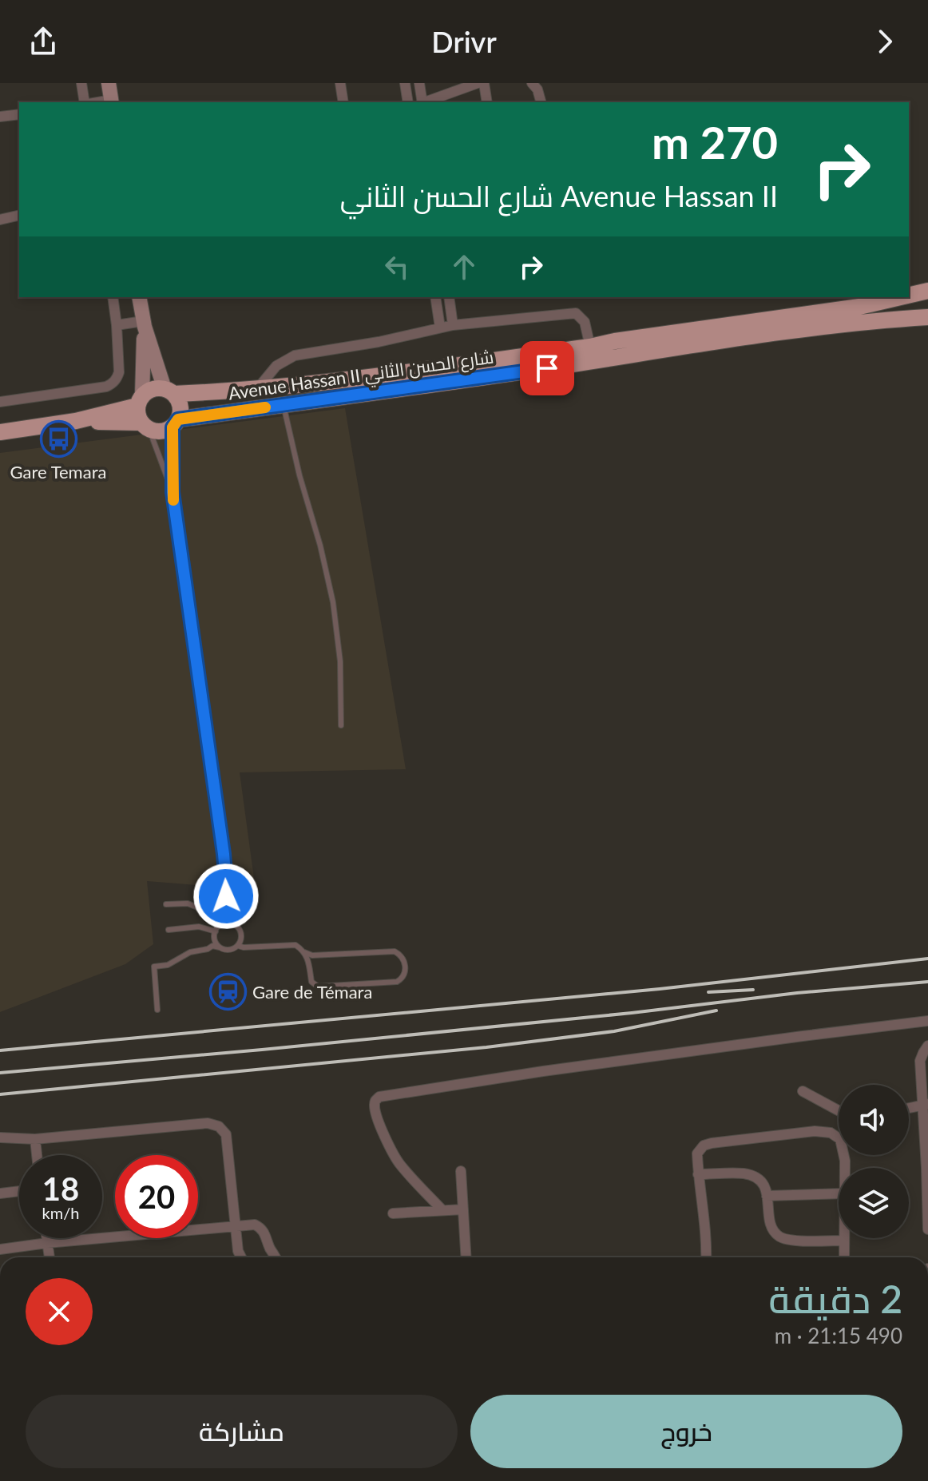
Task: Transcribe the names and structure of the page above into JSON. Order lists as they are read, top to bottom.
{
  "streets": {
    "main road": ["Avenue Hassan II شارع الحسن الثاني"]
  },
  "places": {
    "bus stop": ["Gare Temara"],
    "station": ["Gare de Témara"]
  },
  "page": {
    "header": "Drivr",
    "turn": ["270 m", "Avenue Hassan II شارع الحسن الثاني"],
    "speed": "18 km/h",
    "limit": "20",
    "heading": ["2 دقيقة", "490 m · 21:15"],
    "buttons": ["خروج", "مشاركة"]
  }
}
